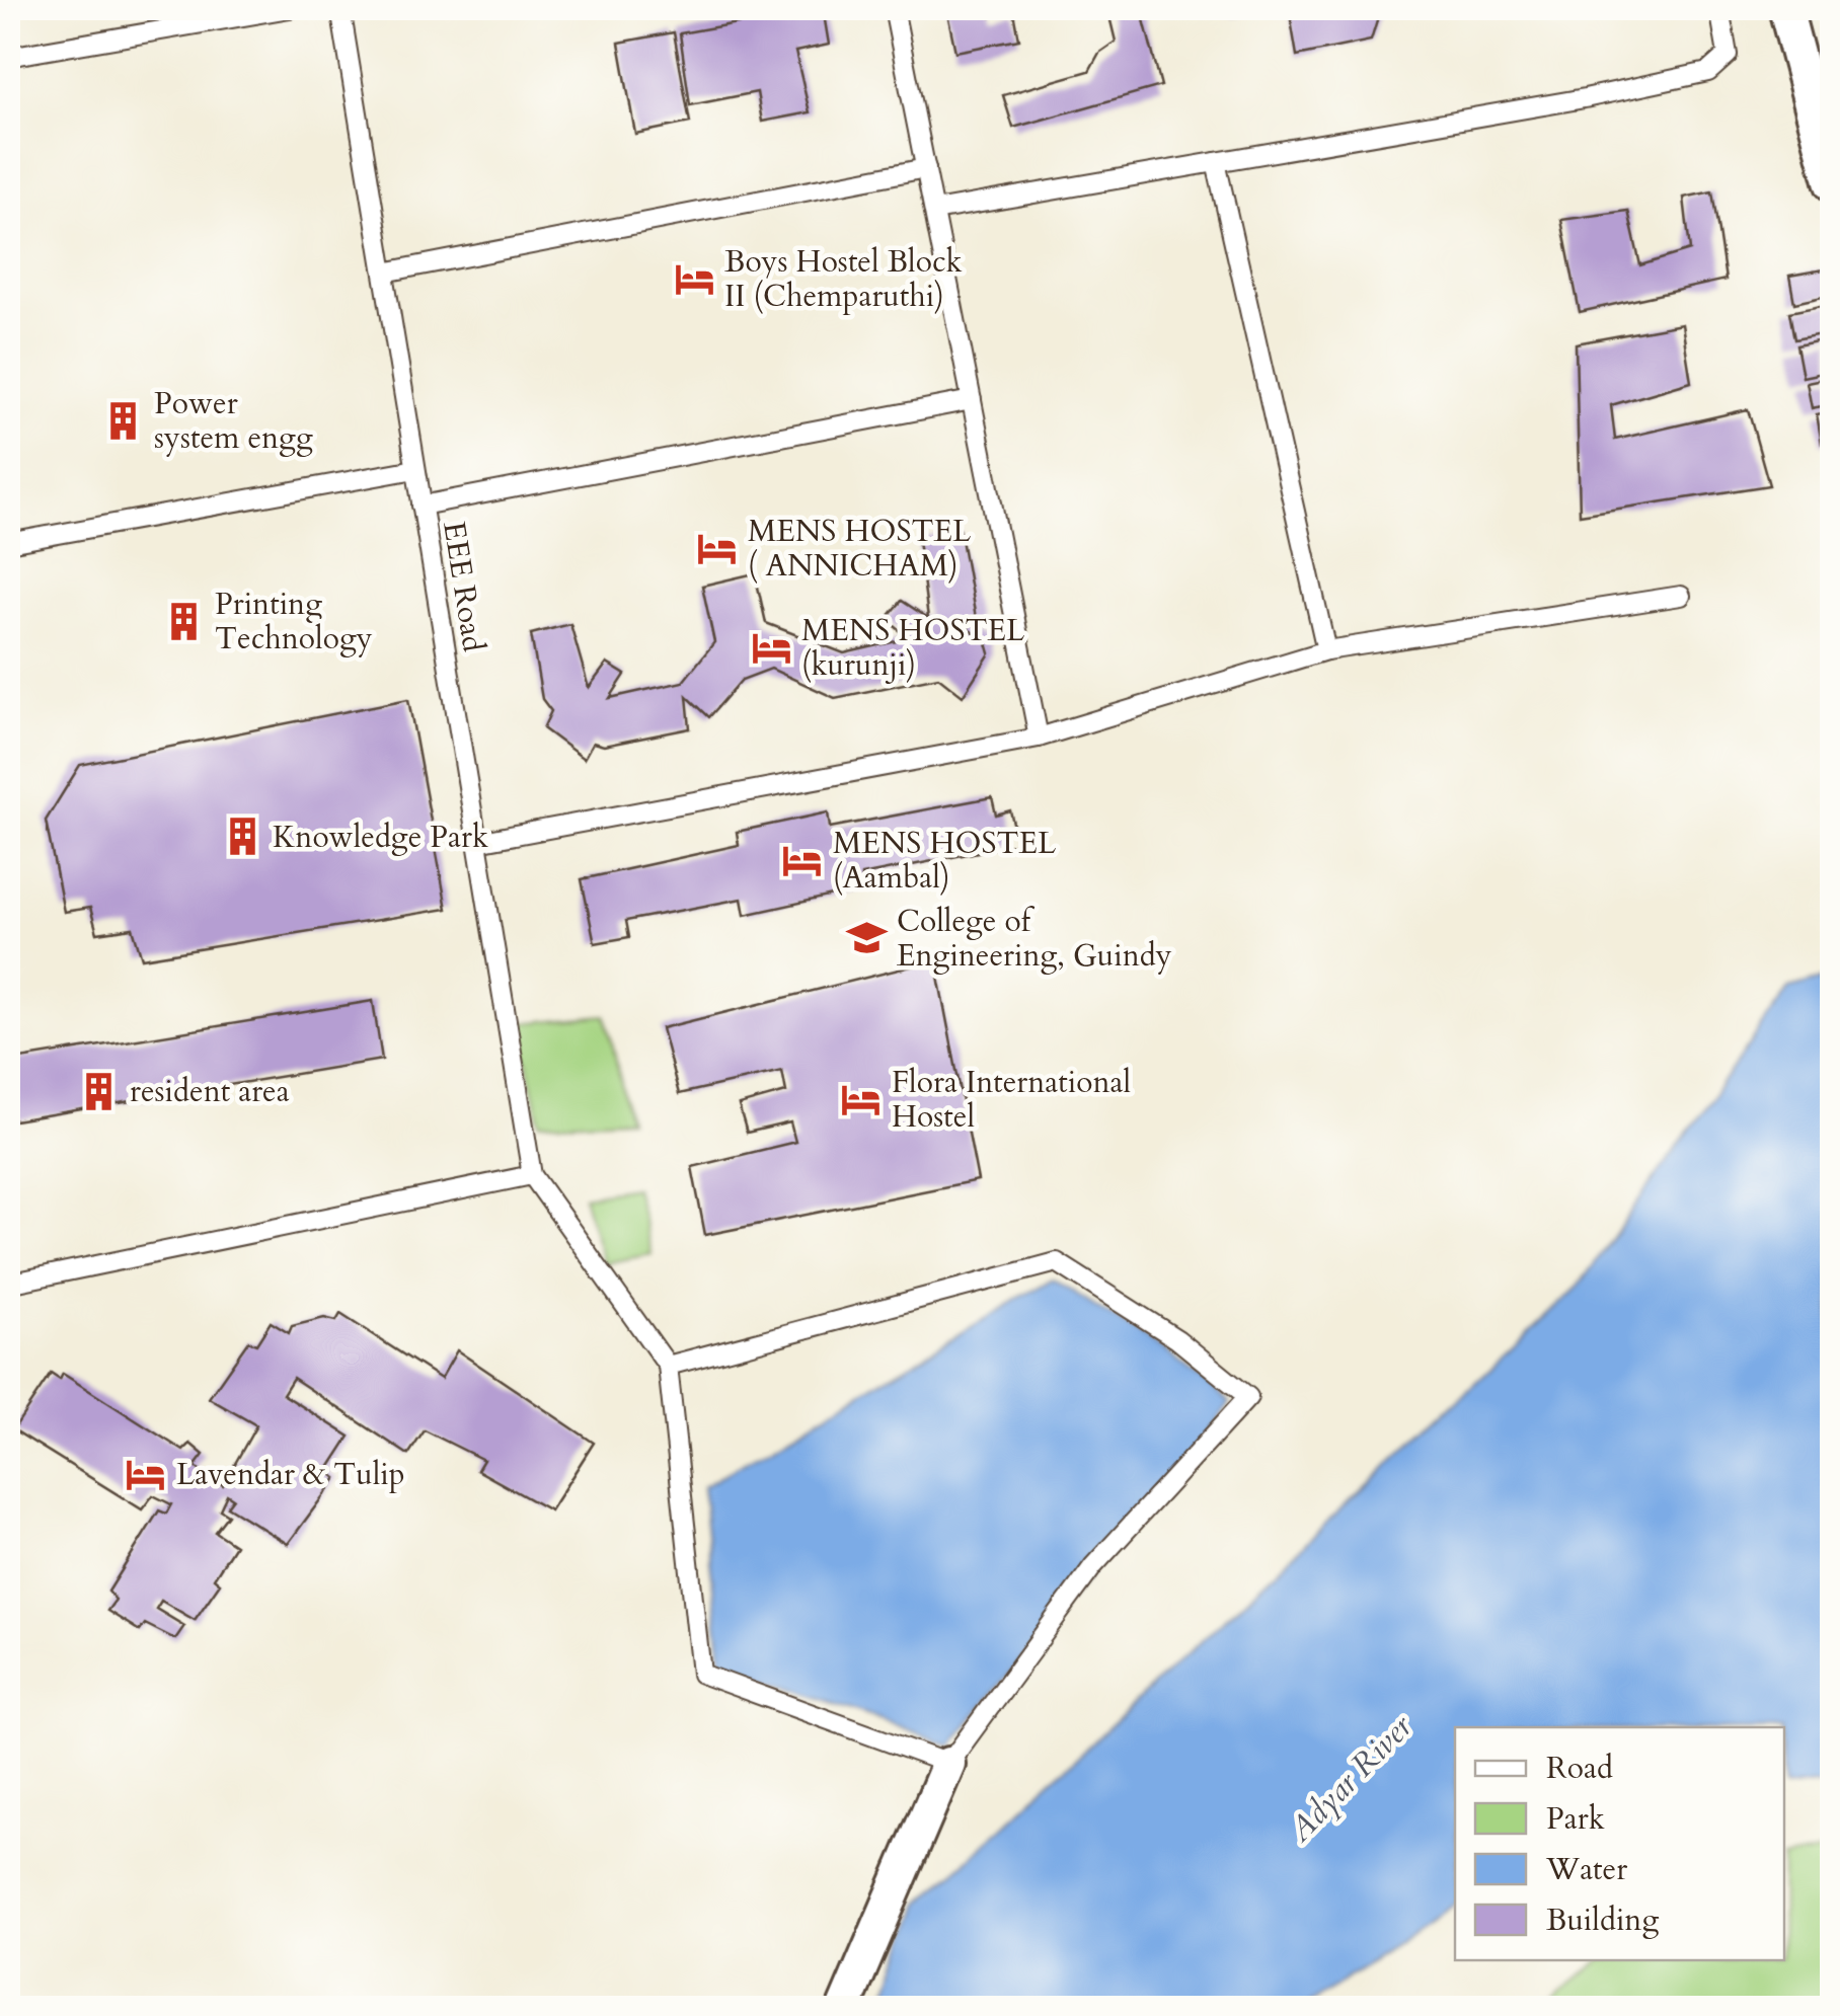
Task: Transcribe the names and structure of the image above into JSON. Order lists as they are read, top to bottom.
{
  "streets": {
    "lane": ["EEE Road"]
  },
  "water": ["Adyar River"],
  "places": {
    "hotel": [
      "Boys Hostel Block II (Chemparuthi)",
      "MENS HOSTEL ( ANNICHAM)",
      "MENS HOSTEL (kurunji)",
      "MENS HOSTEL (Aambal)",
      "Flora International Hostel",
      "Lavendar & Tulip"
    ],
    "building": [
      "Power system engg",
      "Printing Technology",
      "Knowledge Park",
      "resident area"
    ],
    "school or university": ["College of Engineering, Guindy"]
  },
  "legend": [
    "Road",
    "Park",
    "Water",
    "Building"
  ]
}
